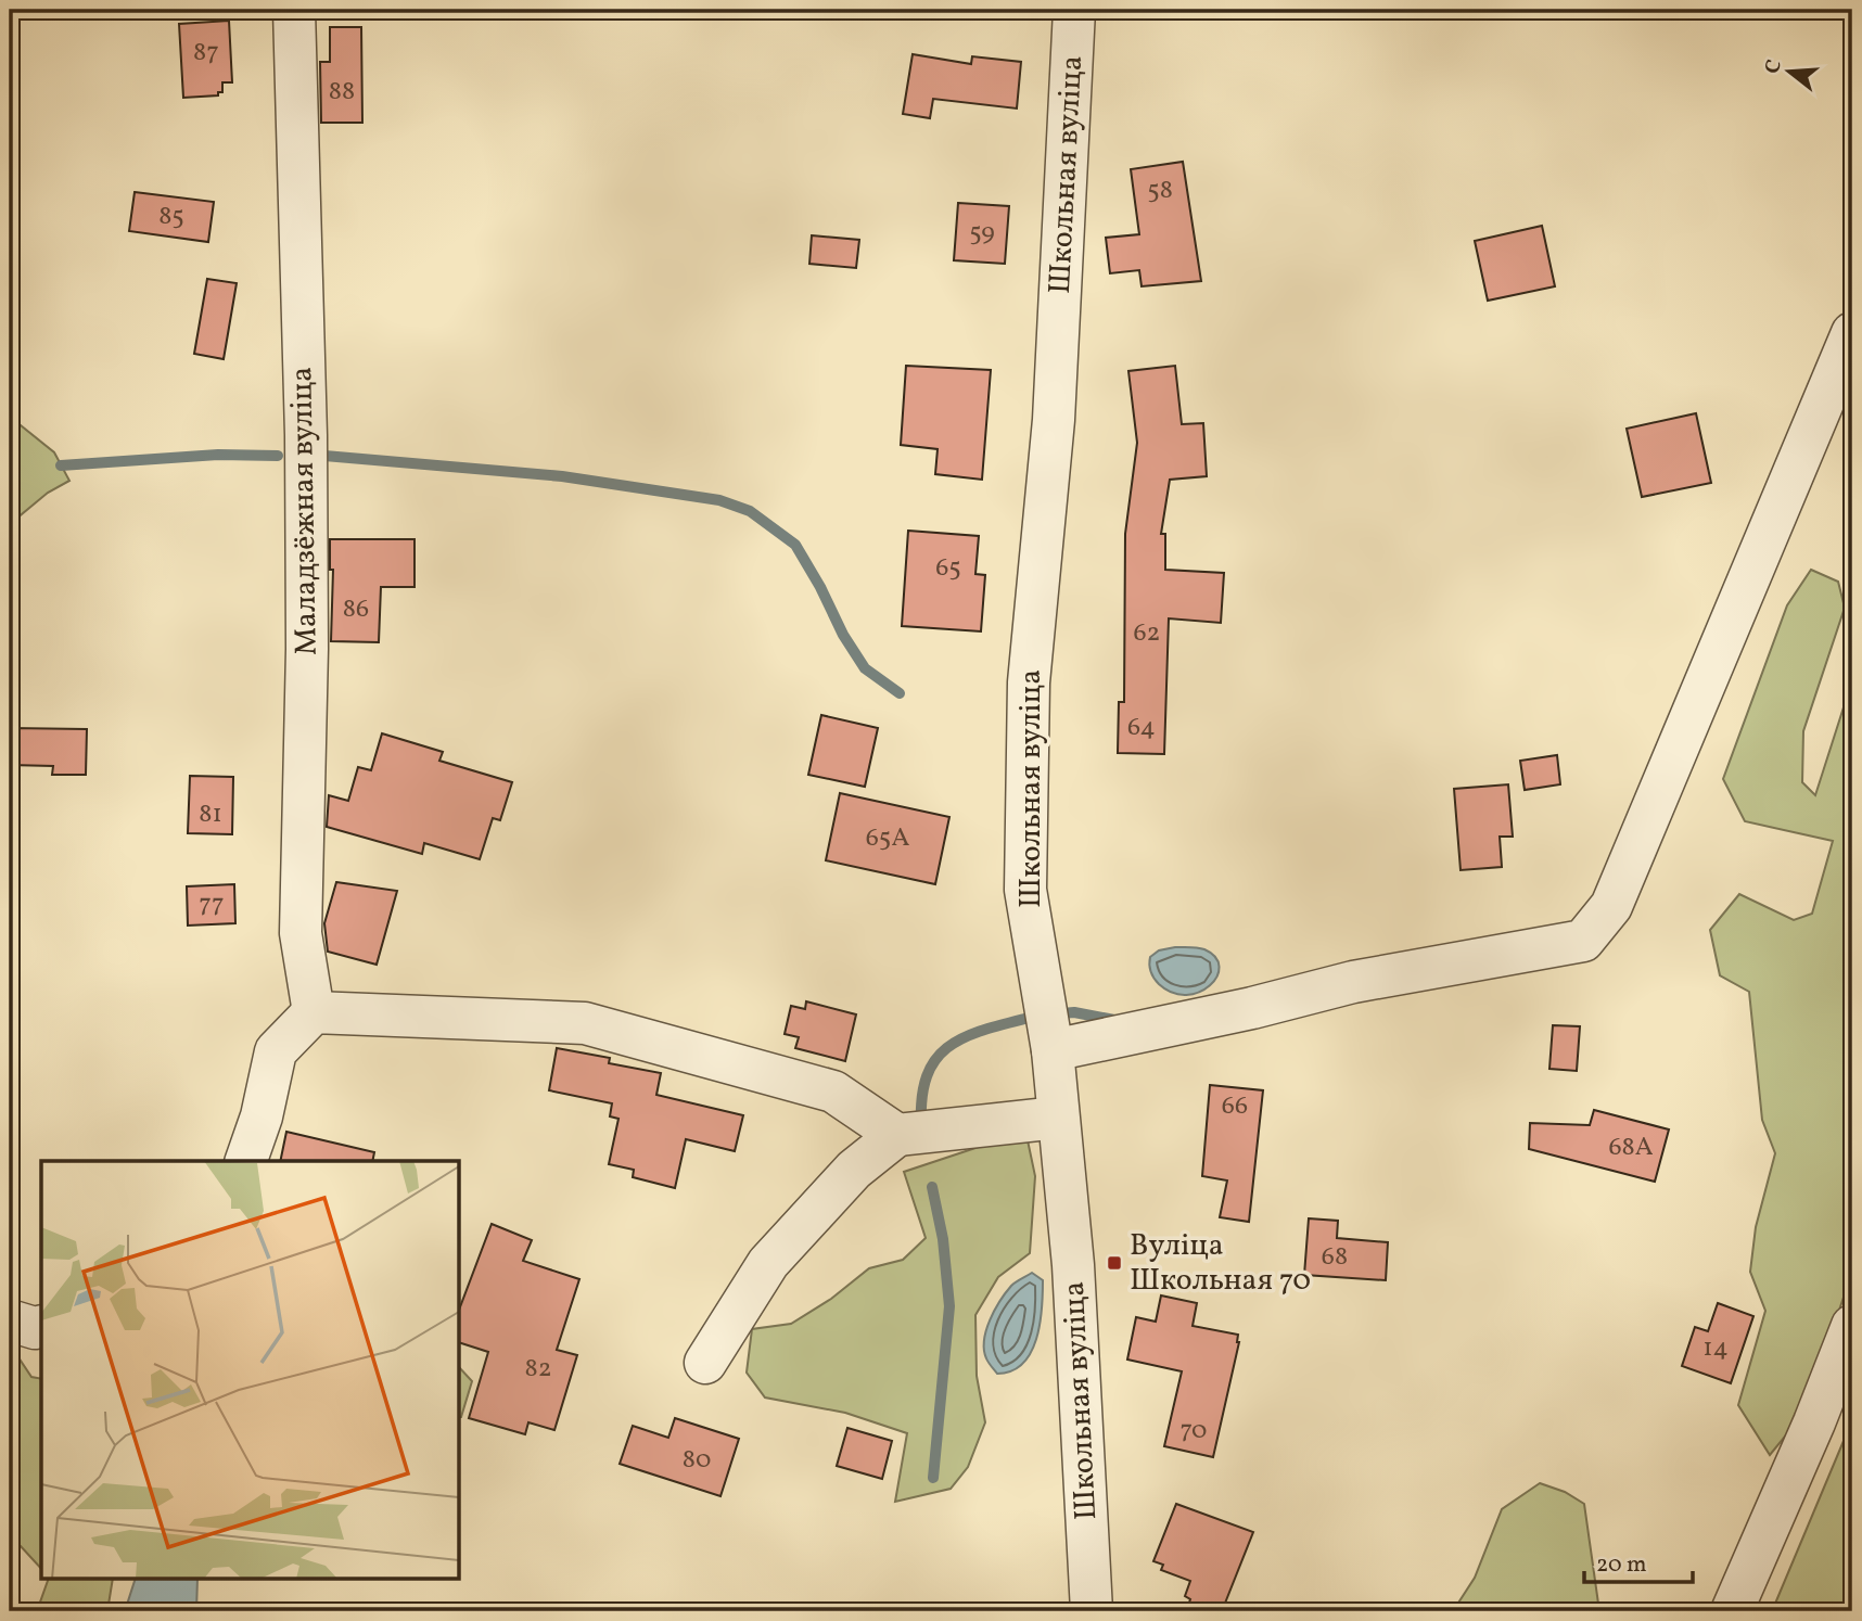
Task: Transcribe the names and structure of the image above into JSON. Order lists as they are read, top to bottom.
{
  "streets": {
    "street": ["Школьная вуліца", "Маладзёжная вуліца"]
  },
  "places": {
    "transit": ["Вуліца Школьная 70"]
  },
  "house_numbers": [
    "87",
    "88",
    "58",
    "85",
    "59",
    "65",
    "86",
    "62",
    "64",
    "81",
    "65А",
    "77",
    "66",
    "68А",
    "68",
    "14",
    "82",
    "70",
    "80"
  ],
  "scale_bar": "20 m",
  "north": "left"
}
